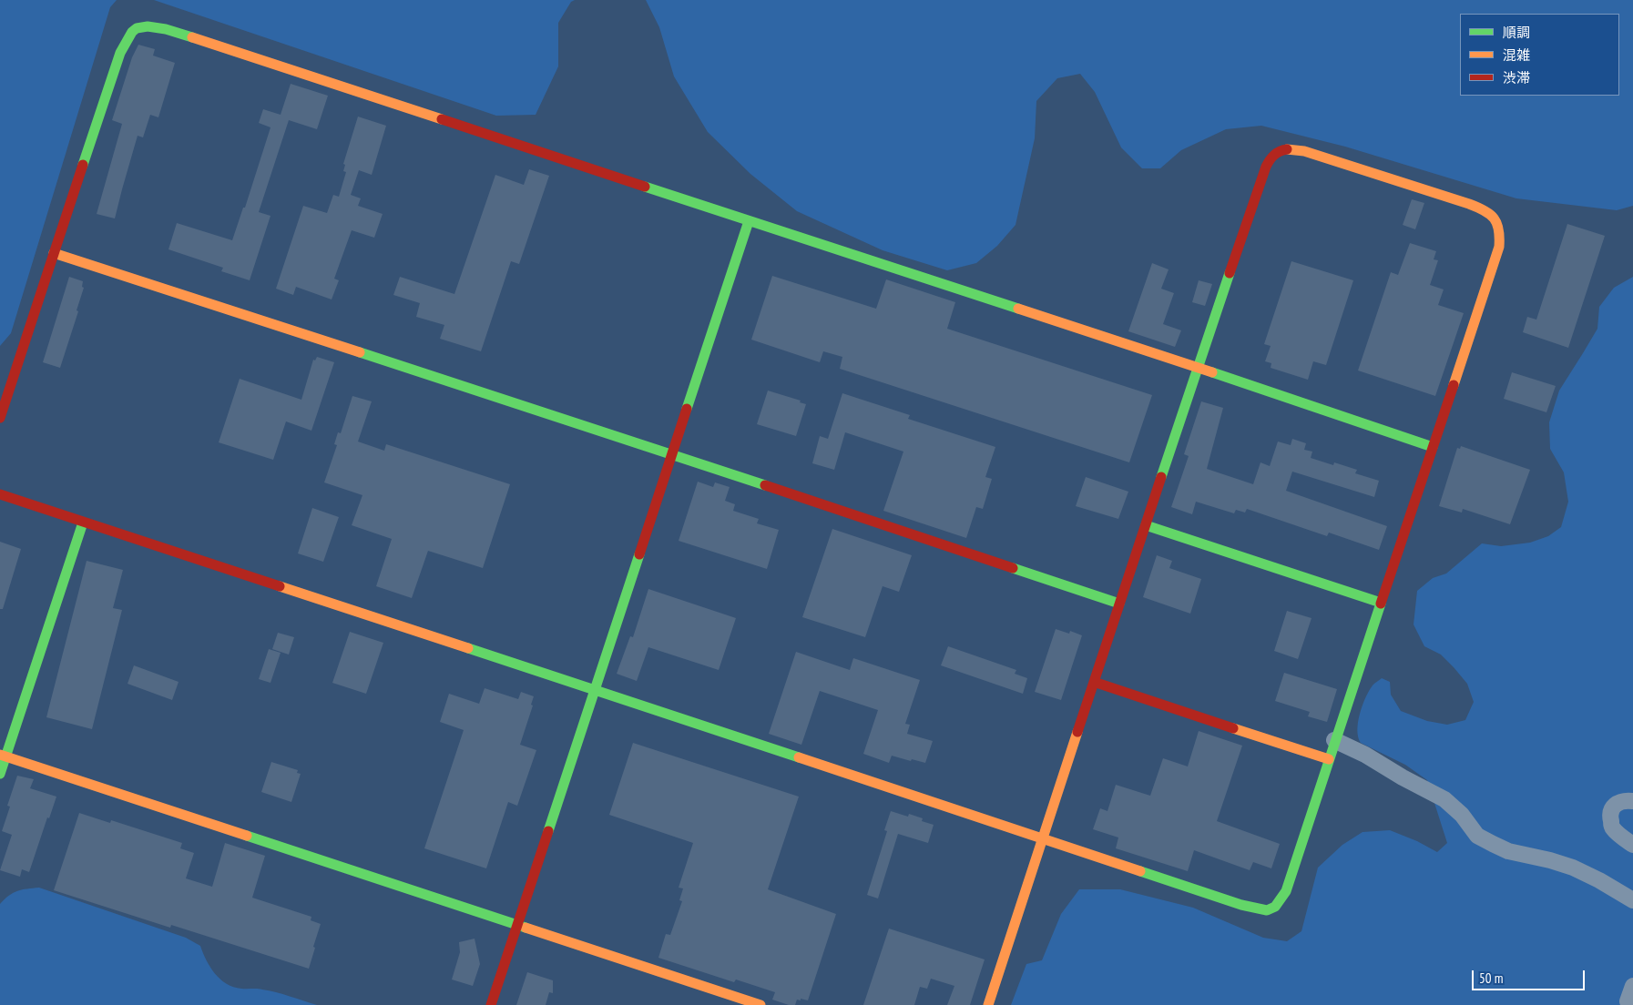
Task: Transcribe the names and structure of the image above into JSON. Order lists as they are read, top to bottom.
{
  "legend": ["順調", "混雑", "渋滞"],
  "scale_bar": "50 m"
}
